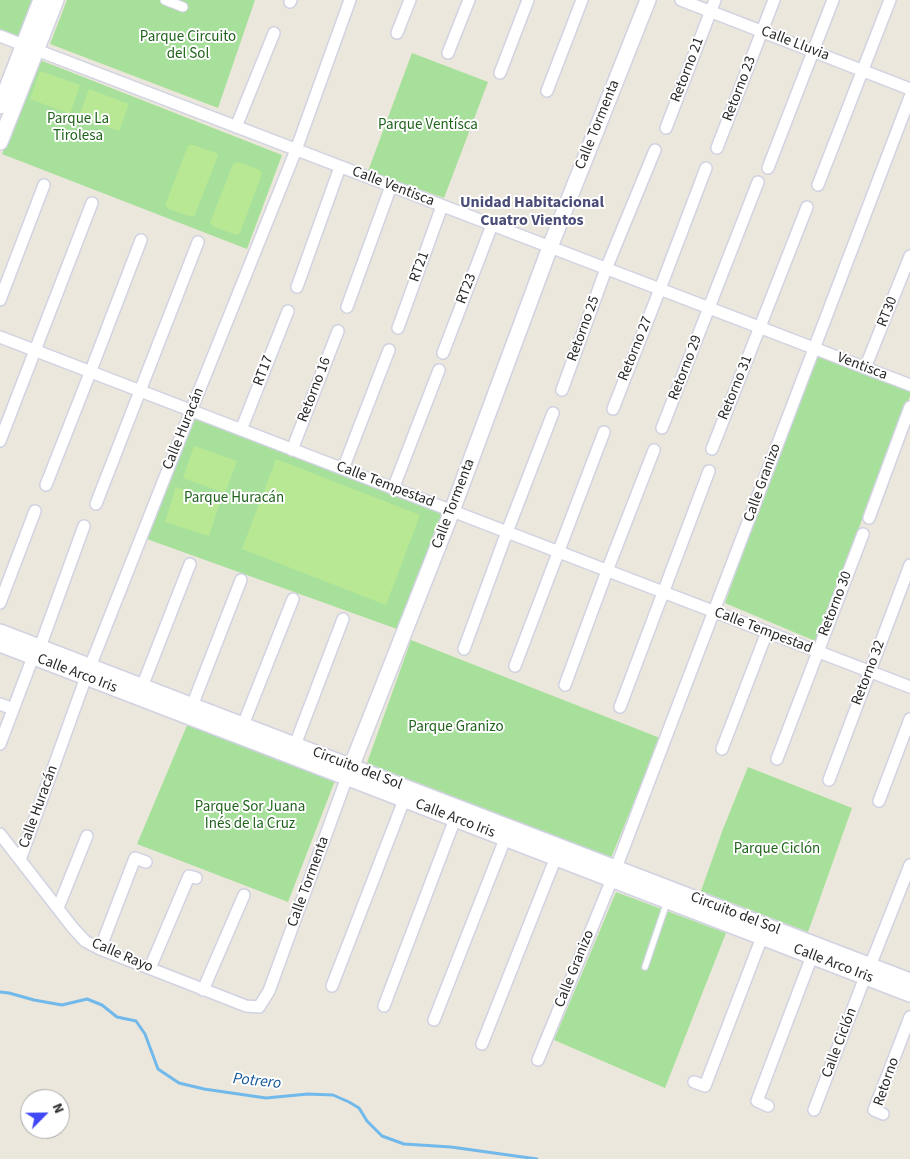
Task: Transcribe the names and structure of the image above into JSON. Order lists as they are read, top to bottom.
{
  "streets": {
    "street": [
      "Calle Lluvia",
      "Retorno 21",
      "Retorno 23",
      "Calle Tormenta",
      "Calle Ventisca",
      "RT21",
      "RT23",
      "RT30",
      "Retorno 25",
      "Retorno 27",
      "Ventisca",
      "Retorno 29",
      "RT17",
      "Retorno 31",
      "Retorno 16",
      "Calle Huracán",
      "Calle Granizo",
      "Calle Tempestad",
      "Retorno 30",
      "Retorno 32",
      "Calle Arco Iris",
      "Circuito del Sol",
      "Calle Rayo",
      "Calle Ciclón",
      "Retorno"
    ]
  },
  "crossings": [
    ["Calle Lluvia", "Retorno 21"],
    ["Calle Lluvia", "Retorno 23"],
    ["Calle Tormenta", "Calle Ventisca"],
    ["Calle Tormenta", "Calle Tempestad"],
    ["Calle Tormenta", "Calle Arco Iris"],
    ["Calle Tormenta", "Circuito del Sol"],
    ["Calle Tormenta", "Calle Rayo"],
    ["Calle Ventisca", "RT21"],
    ["Calle Ventisca", "RT23"],
    ["Calle Ventisca", "Retorno 25"],
    ["Calle Ventisca", "Retorno 27"],
    ["Calle Ventisca", "Ventisca"],
    ["Calle Ventisca", "Retorno 29"],
    ["Calle Ventisca", "Retorno 31"],
    ["Calle Ventisca", "Calle Huracán"],
    ["Calle Ventisca", "Calle Granizo"],
    ["RT30", "Ventisca"],
    ["Ventisca", "Calle Granizo"],
    ["RT17", "Calle Tempestad"],
    ["Retorno 16", "Calle Tempestad"],
    ["Calle Huracán", "Calle Tempestad"],
    ["Calle Huracán", "Calle Arco Iris"],
    ["Calle Huracán", "Circuito del Sol"],
    ["Calle Huracán", "Calle Rayo"],
    ["Calle Granizo", "Calle Tempestad"],
    ["Calle Granizo", "Calle Arco Iris"],
    ["Calle Granizo", "Circuito del Sol"],
    ["Calle Tempestad", "Retorno 30"],
    ["Calle Tempestad", "Retorno 32"],
    ["Calle Arco Iris", "Circuito del Sol"],
    ["Calle Arco Iris", "Calle Ciclón"],
    ["Circuito del Sol", "Calle Ciclón"]
  ],
  "districts": ["Unidad Habitacional Cuatro Vientos"],
  "water": ["Potrero"],
  "parks": [
    "Parque Circuito del Sol",
    "Parque La Tirolesa",
    "Parque Ventísca",
    "Parque Huracán",
    "Parque Granizo",
    "Parque Sor Juana Inés de la Cruz",
    "Parque Ciclón"
  ],
  "north": "top right"
}
